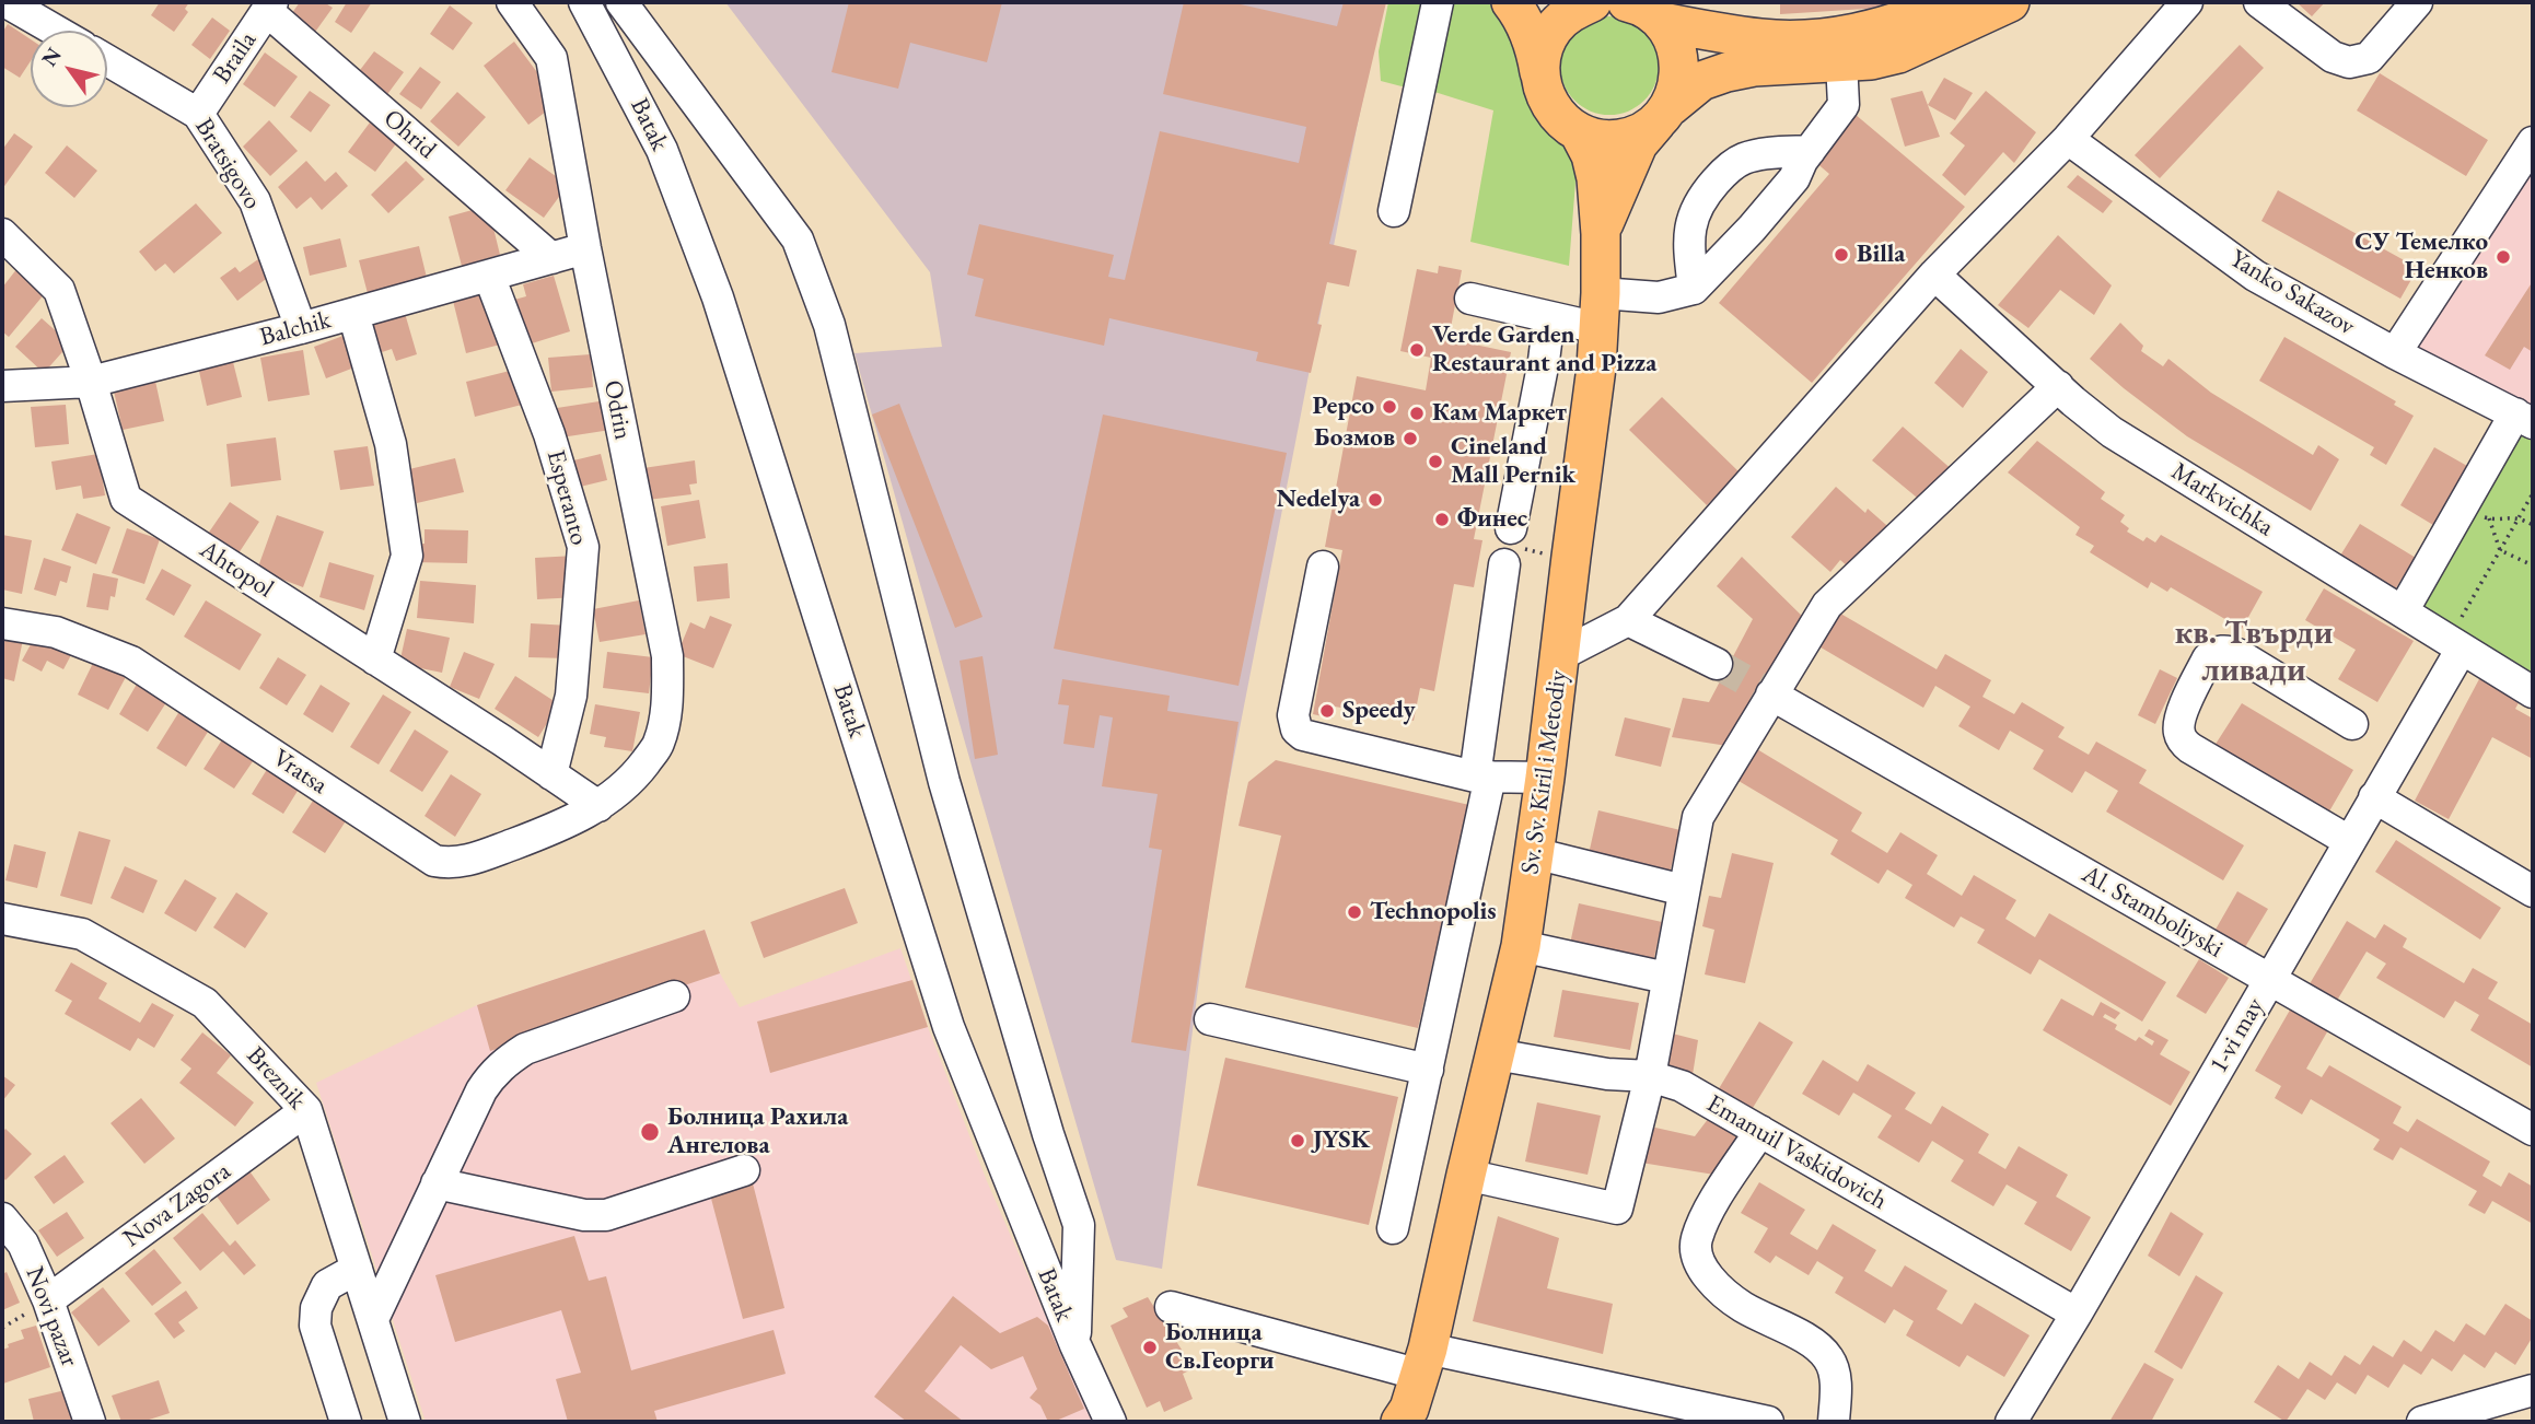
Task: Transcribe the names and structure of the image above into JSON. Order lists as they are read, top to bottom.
{
  "streets": {
    "main road": ["Sv. Sv. Kiril i Metodiy"],
    "street": [
      "Braila",
      "Batak",
      "Ohrid",
      "Bratsigovo",
      "Yanko Sakazov",
      "Balchik",
      "Odrin",
      "Esperanto",
      "Markvichka",
      "Ahtopol",
      "Vratsa",
      "Al. Stamboliyski",
      "1-vi may",
      "Breznik",
      "Emanuil Vaskidovich",
      "Nova Zagora",
      "Novi pazar"
    ]
  },
  "crossings": [
    ["Braila", "Ohrid"],
    ["Braila", "Bratsigovo"],
    ["Ohrid", "Balchik"],
    ["Bratsigovo", "Balchik"],
    ["Balchik", "Odrin"],
    ["Balchik", "Esperanto"],
    ["Balchik", "Ahtopol"],
    ["Odrin", "Ahtopol"],
    ["Odrin", "Vratsa"],
    ["Esperanto", "Ahtopol"],
    ["Markvichka", "1-vi may"],
    ["Ahtopol", "Vratsa"],
    ["Sv. Sv. Kiril i Metodiy", "Emanuil Vaskidovich"],
    ["Al. Stamboliyski", "1-vi may"],
    ["1-vi may", "Emanuil Vaskidovich"],
    ["Breznik", "Nova Zagora"],
    ["Nova Zagora", "Novi pazar"]
  ],
  "districts": ["кв. Твърди ливади"],
  "places": [
    "Billa",
    "СУ Темелко Ненков",
    "Verde Garden Restaurant and Pizza",
    "Pepco",
    "Кам Маркет",
    "Бозмов",
    "Cineland Mall Pernik",
    "Nedelya",
    "Финес",
    "Speedy",
    "Technopolis",
    "Болница Рахила Ангелова",
    "JYSK",
    "Болница Св.Георги"
  ],
  "north": "top left"
}
